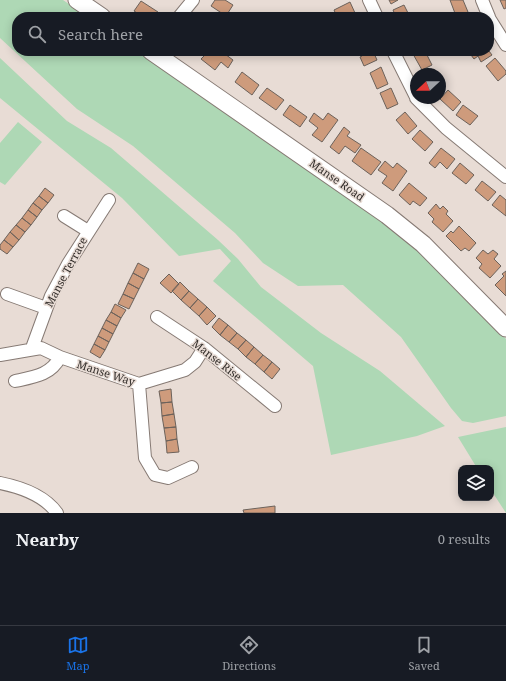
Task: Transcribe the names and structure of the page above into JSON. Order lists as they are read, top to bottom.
{
  "streets": {
    "main road": ["Manse Road"],
    "street": ["Manse Terrace", "Manse Rise", "Manse Way"]
  },
  "crossings": [
    ["Manse Terrace", "Manse Way"],
    ["Manse Rise", "Manse Way"]
  ],
  "north": "left",
  "page": {
    "search": "Search here",
    "heading": ["Nearby", "0 results"],
    "nav": ["Map", "Directions", "Saved"]
  }
}
